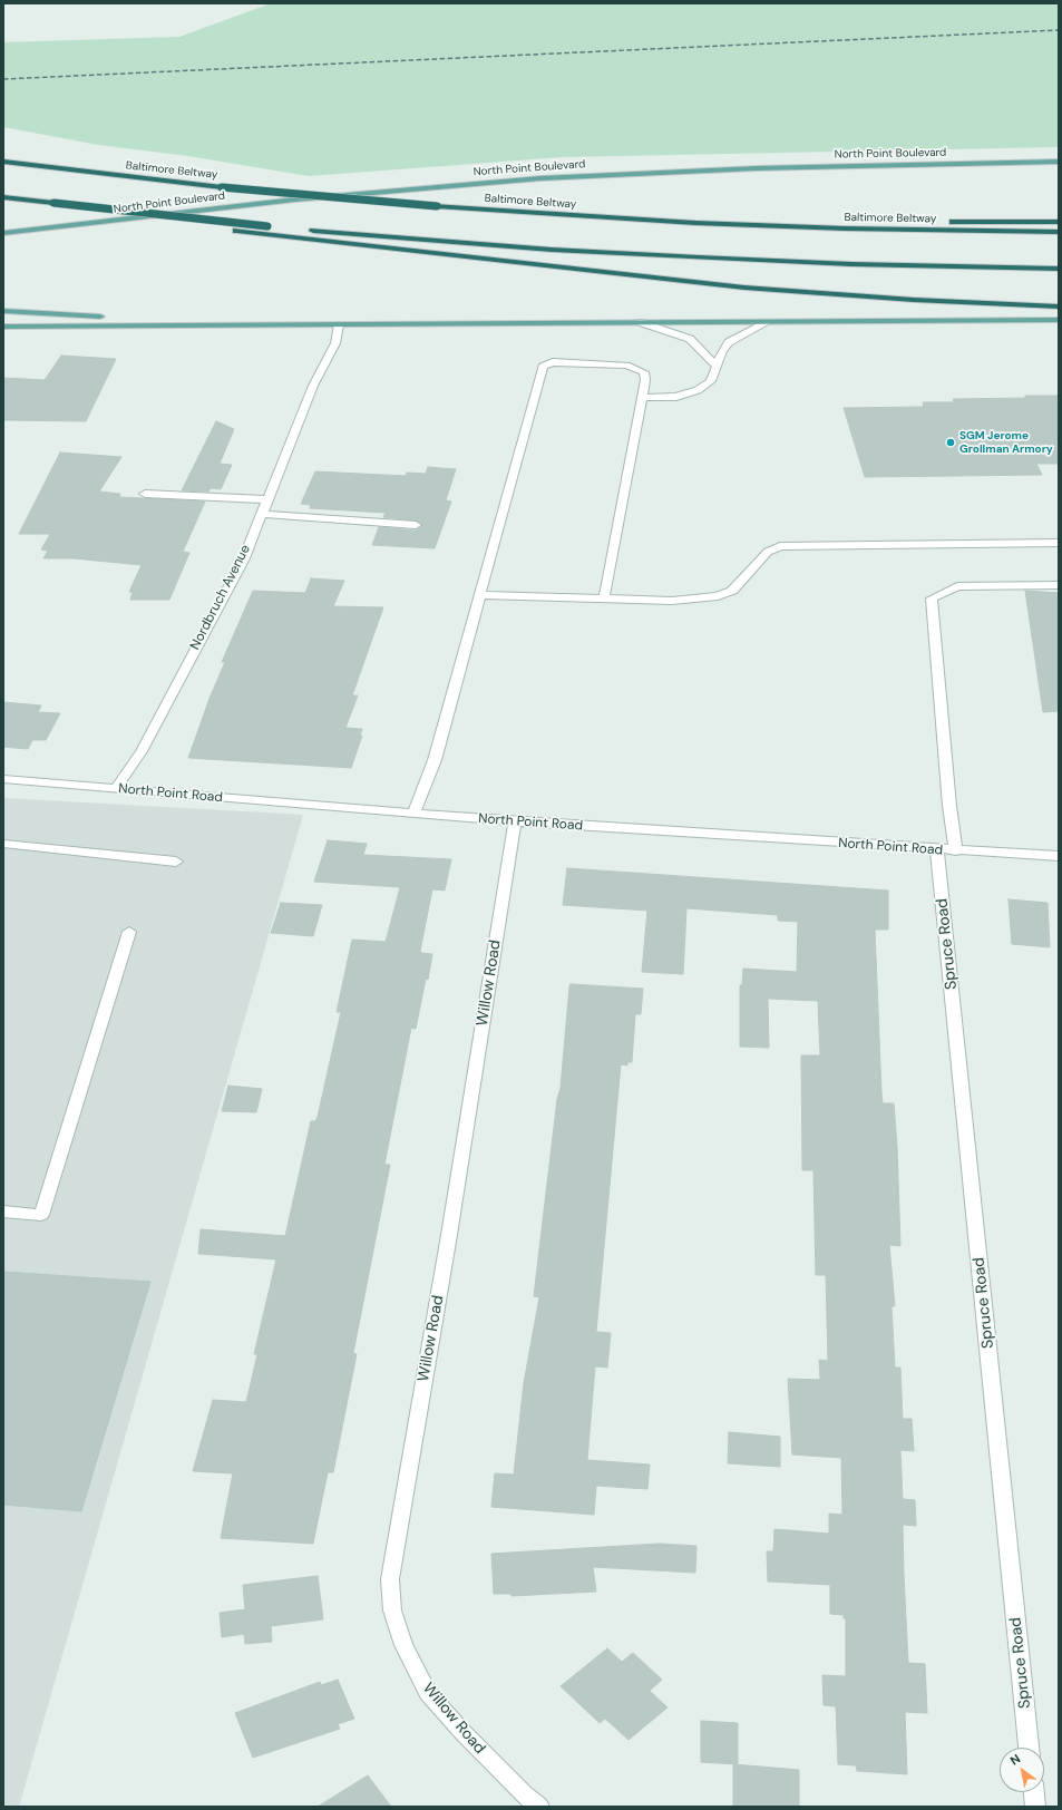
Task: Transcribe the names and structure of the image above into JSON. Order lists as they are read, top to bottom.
{
  "streets": {
    "highway": ["Baltimore Beltway"],
    "main road": ["North Point Boulevard"],
    "street": [
      "Nordbruch Avenue",
      "North Point Road",
      "Spruce Road",
      "Willow Road"
    ]
  },
  "crossings": [
    ["Nordbruch Avenue", "North Point Road"],
    ["North Point Road", "Spruce Road"],
    ["North Point Road", "Willow Road"]
  ],
  "places": ["SGM Jerome Grollman Armory"],
  "north": "top left"
}
